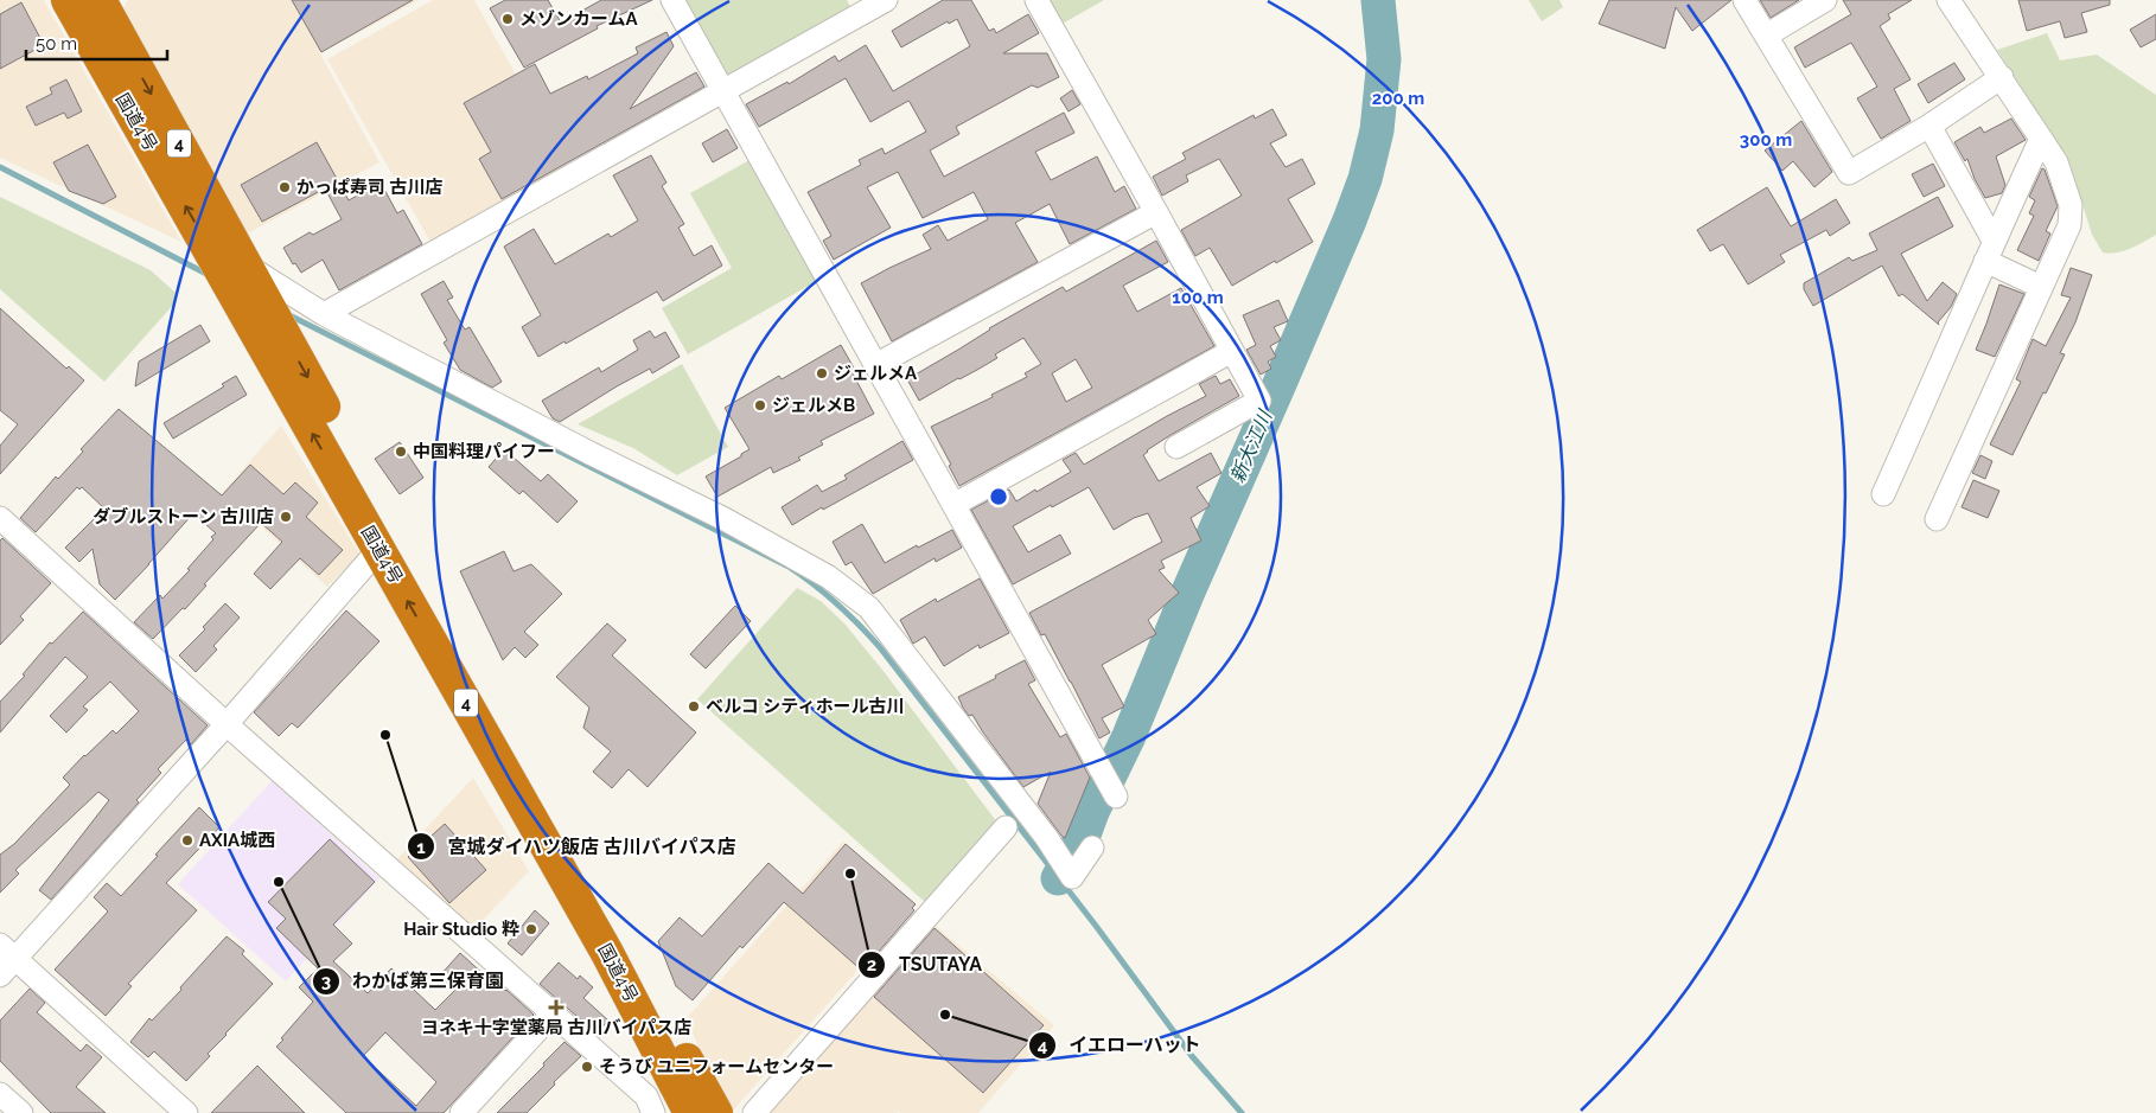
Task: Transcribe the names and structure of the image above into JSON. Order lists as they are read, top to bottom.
{
  "streets": {
    "highway": ["国道4号", "4"]
  },
  "water": ["新大江川"],
  "places": {
    "other": [
      "メゾンカームA",
      "かっぱ寿司 古川店",
      "ジェルメA",
      "ジェルメB",
      "中国料理パイフー",
      "ダブルストーン 古川店",
      "ベルコ シティホール古川",
      "宮城ダイハツ飯店 古川バイパス店",
      "AXIA城西",
      "TSUTAYA",
      "わかば第三保育園",
      "Hair Studio 粋",
      "イエローハット",
      "そうび ユニフォームセンター"
    ],
    "health": ["ヨネキ十字堂薬局 古川バイパス店"]
  },
  "scale_bar": "50 m",
  "rings": ["200 m", "300 m", "100 m"]
}
